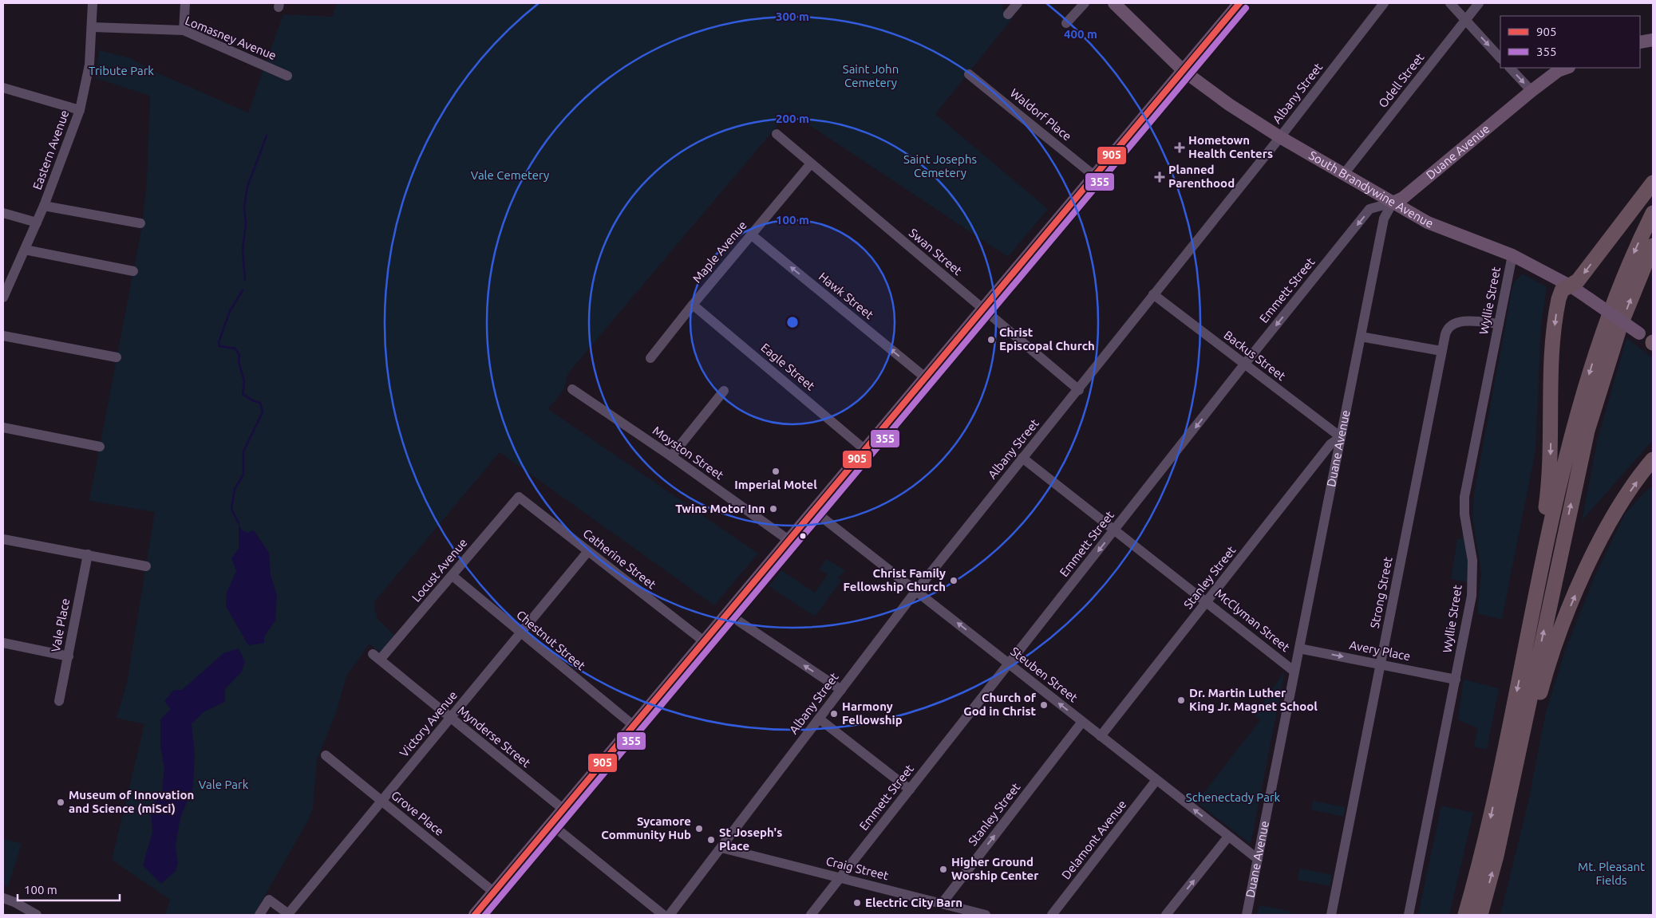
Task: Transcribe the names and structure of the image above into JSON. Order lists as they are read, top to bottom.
{
  "streets": {
    "main road": ["Duane Avenue", "South Brandywine Avenue"],
    "street": [
      "Lomasney Avenue",
      "Odell Street",
      "Albany Street",
      "Waldorf Place",
      "Eastern Avenue",
      "Maple Avenue",
      "Swan Street",
      "Emmett Street",
      "Hawk Street",
      "Wyllie Street",
      "Backus Street",
      "Eagle Street",
      "Moyston Street",
      "Catherine Street",
      "Locust Avenue",
      "Stanley Street",
      "Strong Street",
      "McClyman Street",
      "Vale Place",
      "Chestnut Street",
      "Avery Place",
      "Steuben Street",
      "Victory Avenue",
      "Mynderse Street",
      "Grove Place",
      "Delamont Avenue",
      "Craig Street"
    ]
  },
  "crossings": [
    ["Lomasney Avenue", "Eastern Avenue"],
    ["Odell Street", "South Brandywine Avenue"],
    ["Albany Street", "South Brandywine Avenue"],
    ["Albany Street", "Swan Street"],
    ["Albany Street", "Backus Street"],
    ["Albany Street", "McClyman Street"],
    ["Albany Street", "Steuben Street"],
    ["Albany Street", "Craig Street"],
    ["Duane Avenue", "South Brandywine Avenue"],
    ["Duane Avenue", "Emmett Street"],
    ["Duane Avenue", "Backus Street"],
    ["Duane Avenue", "Stanley Street"],
    ["Duane Avenue", "McClyman Street"],
    ["Duane Avenue", "Avery Place"],
    ["Duane Avenue", "Steuben Street"],
    ["South Brandywine Avenue", "Emmett Street"],
    ["South Brandywine Avenue", "Wyllie Street"],
    ["Maple Avenue", "Swan Street"],
    ["Maple Avenue", "Hawk Street"],
    ["Maple Avenue", "Eagle Street"],
    ["Emmett Street", "Backus Street"],
    ["Emmett Street", "McClyman Street"],
    ["Emmett Street", "Steuben Street"],
    ["Emmett Street", "Craig Street"],
    ["Wyllie Street", "Strong Street"],
    ["Wyllie Street", "Avery Place"],
    ["Backus Street", "Stanley Street"],
    ["Catherine Street", "Locust Avenue"],
    ["Catherine Street", "Victory Avenue"],
    ["Locust Avenue", "Chestnut Street"],
    ["Locust Avenue", "Mynderse Street"],
    ["Stanley Street", "McClyman Street"],
    ["Stanley Street", "Steuben Street"],
    ["Stanley Street", "Craig Street"],
    ["Strong Street", "Avery Place"],
    ["Chestnut Street", "Victory Avenue"],
    ["Steuben Street", "Delamont Avenue"],
    ["Victory Avenue", "Mynderse Street"],
    ["Victory Avenue", "Grove Place"]
  ],
  "one_way": [
    "Emmett Street",
    "Hawk Street",
    "Stanley Street",
    "Avery Place",
    "Steuben Street"
  ],
  "parks": [
    "Saint John Cemetery",
    "Tribute Park",
    "Saint Josephs Cemetery",
    "Vale Cemetery",
    "Vale Park",
    "Schenectady Park",
    "Mt. Pleasant Fields"
  ],
  "places": {
    "health": ["Hometown Health Centers", "Planned Parenthood"],
    "other": [
      "Christ Episcopal Church",
      "Imperial Motel",
      "Twins Motor Inn",
      "Christ Family Fellowship Church",
      "Dr. Martin Luther King Jr. Magnet School",
      "Church of God in Christ",
      "Harmony Fellowship",
      "Museum of Innovation and Science (miSci)",
      "Sycamore Community Hub",
      "St Joseph's Place",
      "Higher Ground Worship Center",
      "Electric City Barn"
    ]
  },
  "lines": ["transit line 905", "transit line 355"],
  "legend": ["905", "355"],
  "scale_bar": "100 m",
  "rings": [
    "300 m",
    "400 m",
    "200 m",
    "100 m"
  ]
}
